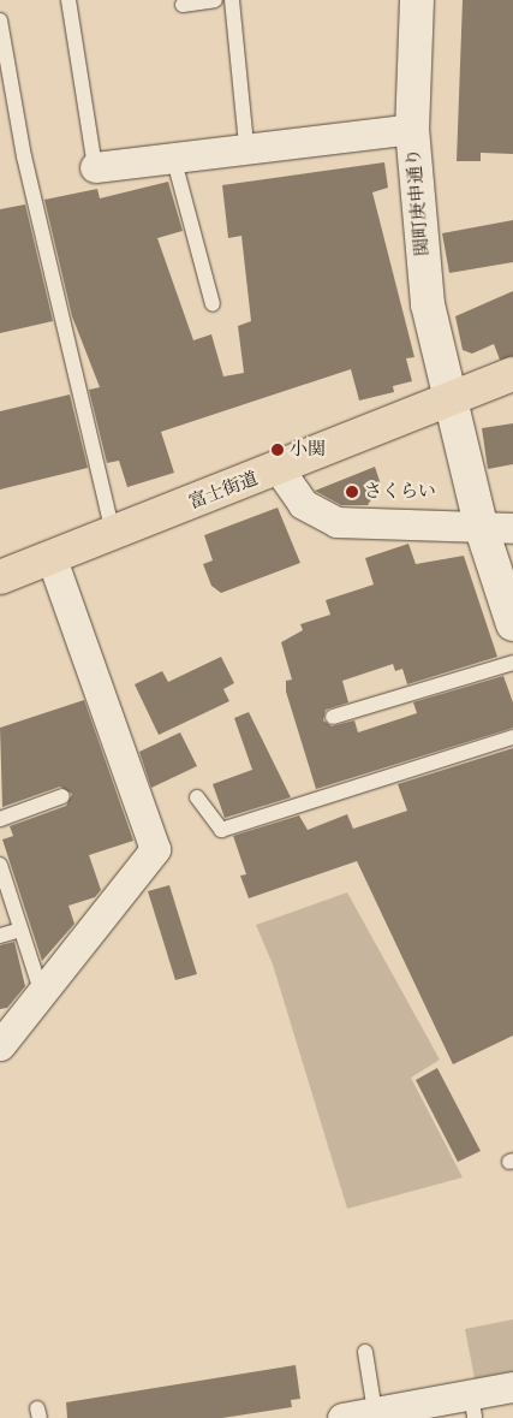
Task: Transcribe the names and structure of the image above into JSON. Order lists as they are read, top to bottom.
{
  "streets": {
    "main road": ["富士街道"],
    "street": ["関町庚申通り"]
  },
  "crossings": [
    ["関町庚申通り", "富士街道"]
  ],
  "places": ["小関", "さくらい"]
}
